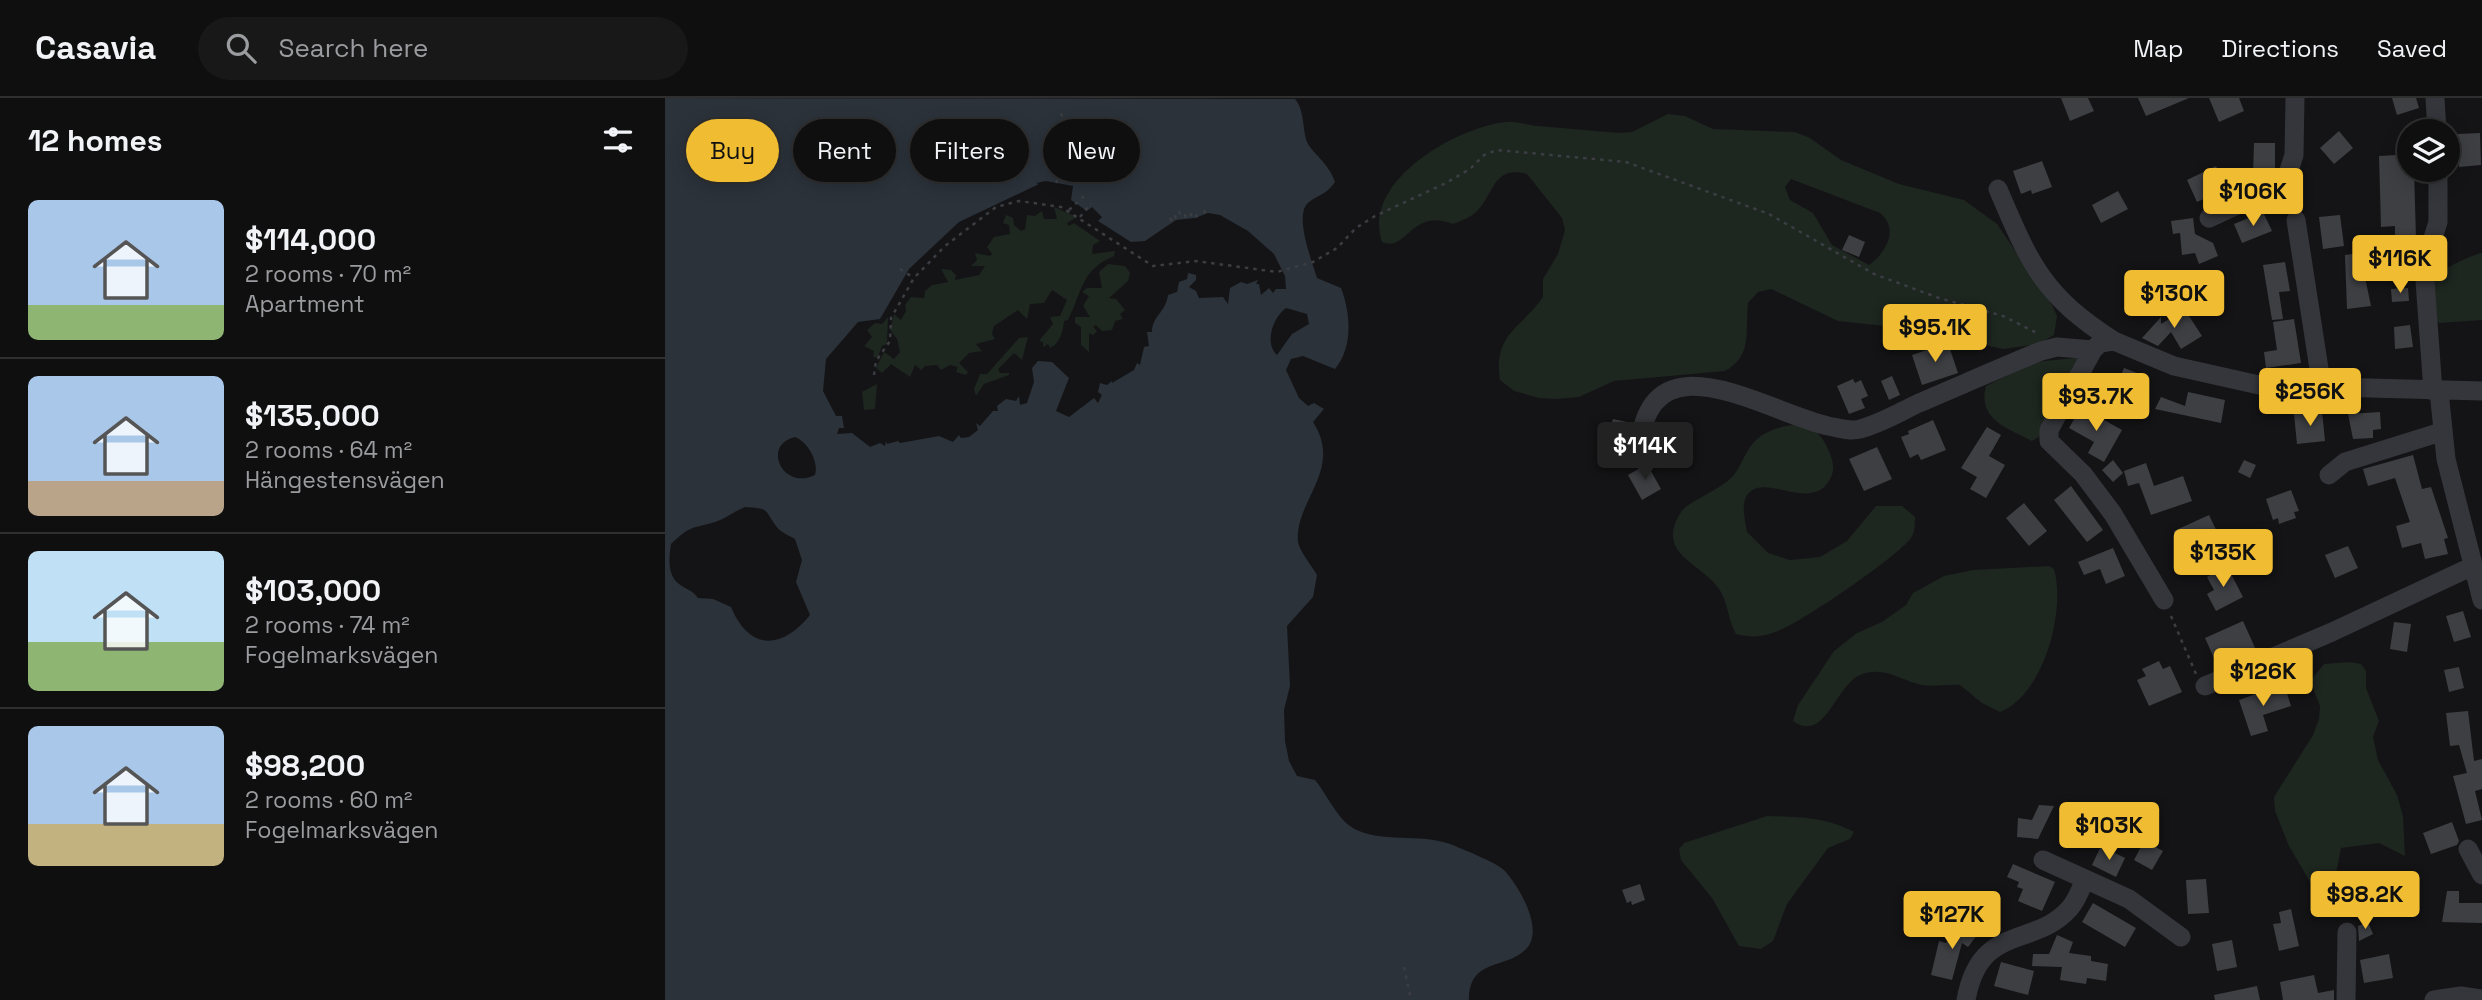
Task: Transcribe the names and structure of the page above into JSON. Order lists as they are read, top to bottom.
{
  "page": {
    "header": "Casavia",
    "search": "Search here",
    "nav": ["Map", "Directions", "Saved"],
    "heading": "12 homes",
    "chip": [
      "Buy",
      "Rent",
      "Filters",
      "New"
    ],
    "price": [
      "$106K",
      "$116K",
      "$130K",
      "$95.1K",
      "$256K",
      "$93.7K",
      "$114K",
      "$135K",
      "$126K",
      "$103K",
      "$98.2K",
      "$127K"
    ],
    "list": [
      {
        "name": "$114,000",
        "note": "2 rooms · 70 m² · Apartment"
      },
      {
        "name": "$135,000",
        "note": "2 rooms · 64 m² · Hängestensvägen"
      },
      {
        "name": "$103,000",
        "note": "2 rooms · 74 m² · Fogelmarksvägen"
      },
      {
        "name": "$98,200",
        "note": "2 rooms · 60 m² · Fogelmarksvägen"
      }
    ]
  }
}
